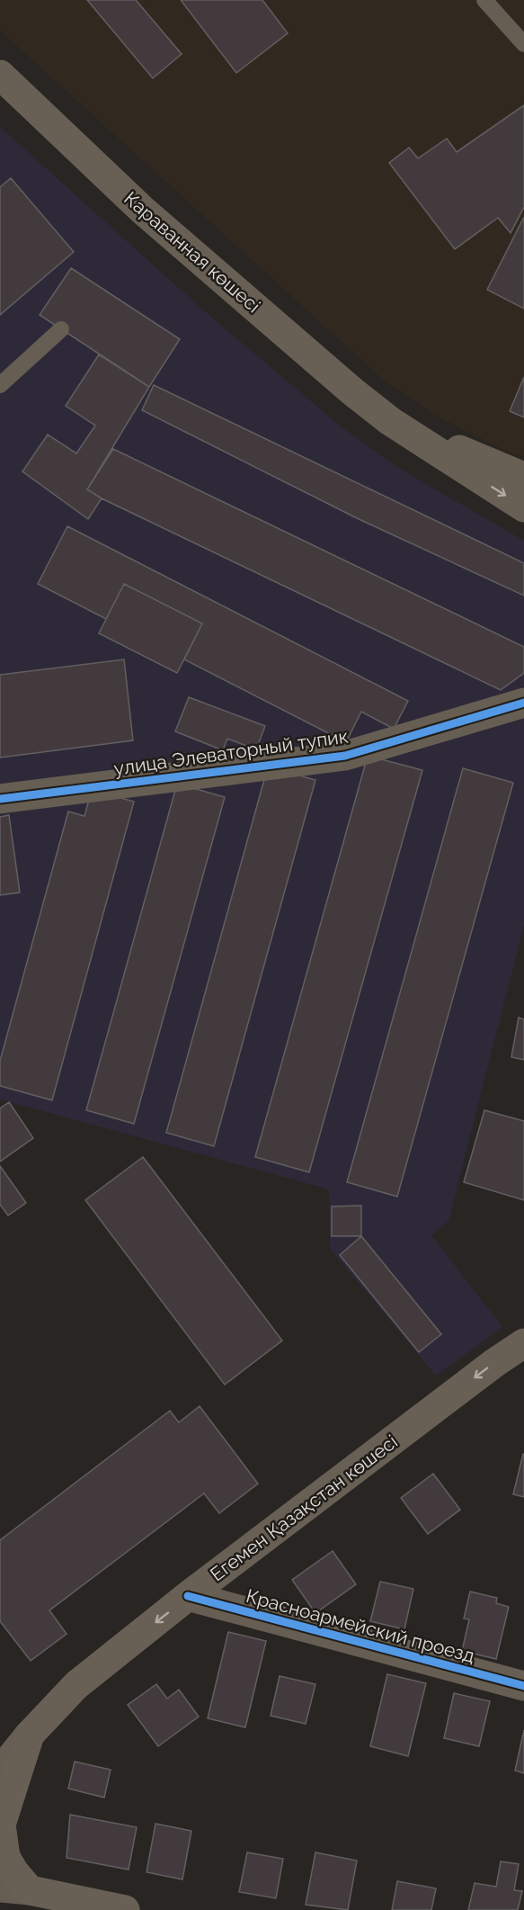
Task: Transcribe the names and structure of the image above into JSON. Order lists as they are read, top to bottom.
{
  "streets": {
    "main road": ["Караванная көшесі", "Егемен Қазақстан көшесі"],
    "street": ["улица Элеваторный тупик", "Красноармейский проезд"]
  },
  "crossings": [
    ["Егемен Қазақстан көшесі", "Красноармейский проезд"]
  ],
  "one_way": ["Егемен Қазақстан көшесі"]
}
